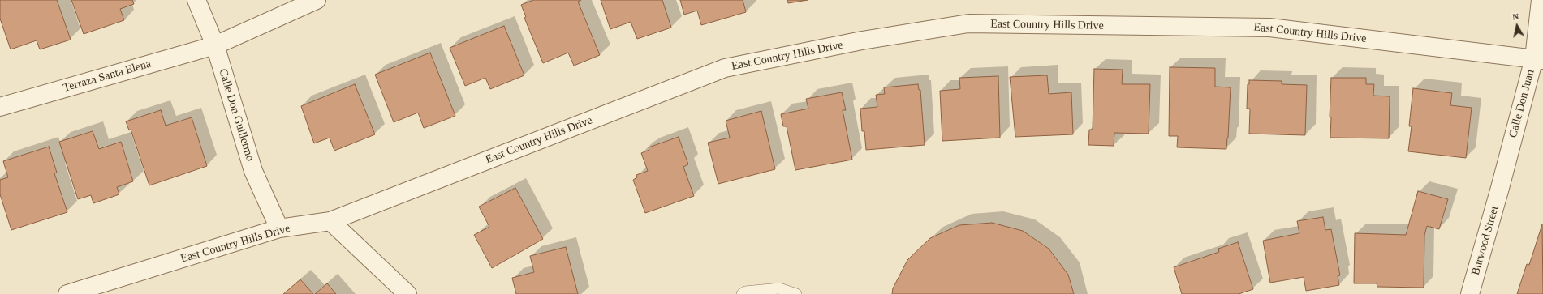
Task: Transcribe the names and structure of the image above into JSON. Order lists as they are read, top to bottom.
{
  "streets": {
    "street": [
      "East Country Hills Drive",
      "Terraza Santa Elena",
      "Calle Don Juan",
      "Calle Don Guillermo",
      "Burwood Street"
    ]
  },
  "crossings": [
    ["East Country Hills Drive", "Calle Don Juan"],
    ["East Country Hills Drive", "Calle Don Guillermo"],
    ["Terraza Santa Elena", "Calle Don Guillermo"],
    ["Calle Don Juan", "Burwood Street"]
  ],
  "north": "top"
}
